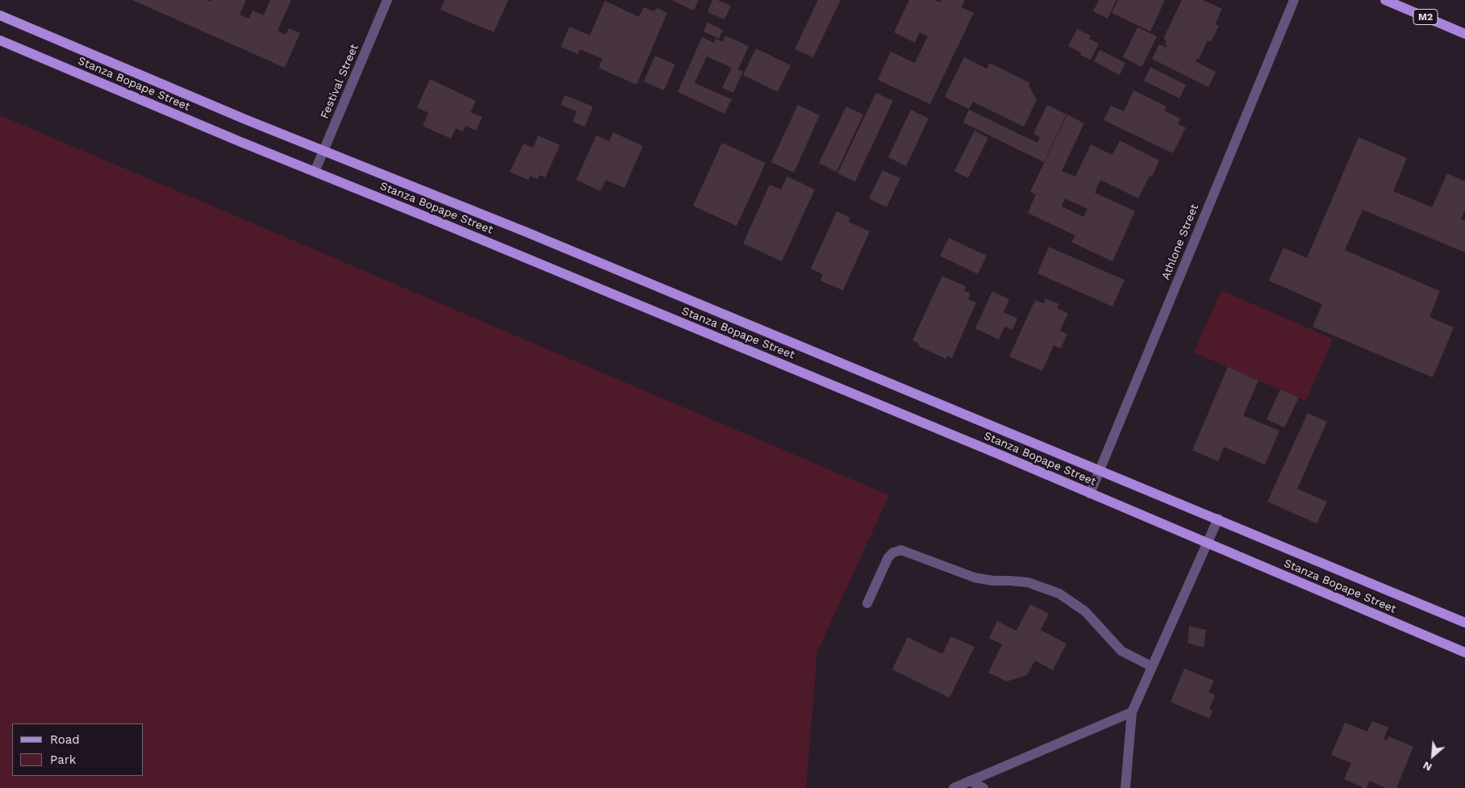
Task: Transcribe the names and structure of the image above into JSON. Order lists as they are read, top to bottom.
{
  "streets": {
    "main road": ["M2", "Stanza Bopape Street"],
    "street": ["Festival Street", "Athlone Street"]
  },
  "crossings": [
    ["Festival Street", "Stanza Bopape Street"],
    ["Stanza Bopape Street", "Athlone Street"]
  ],
  "legend": ["Road", "Park"],
  "north": "bottom left"
}
